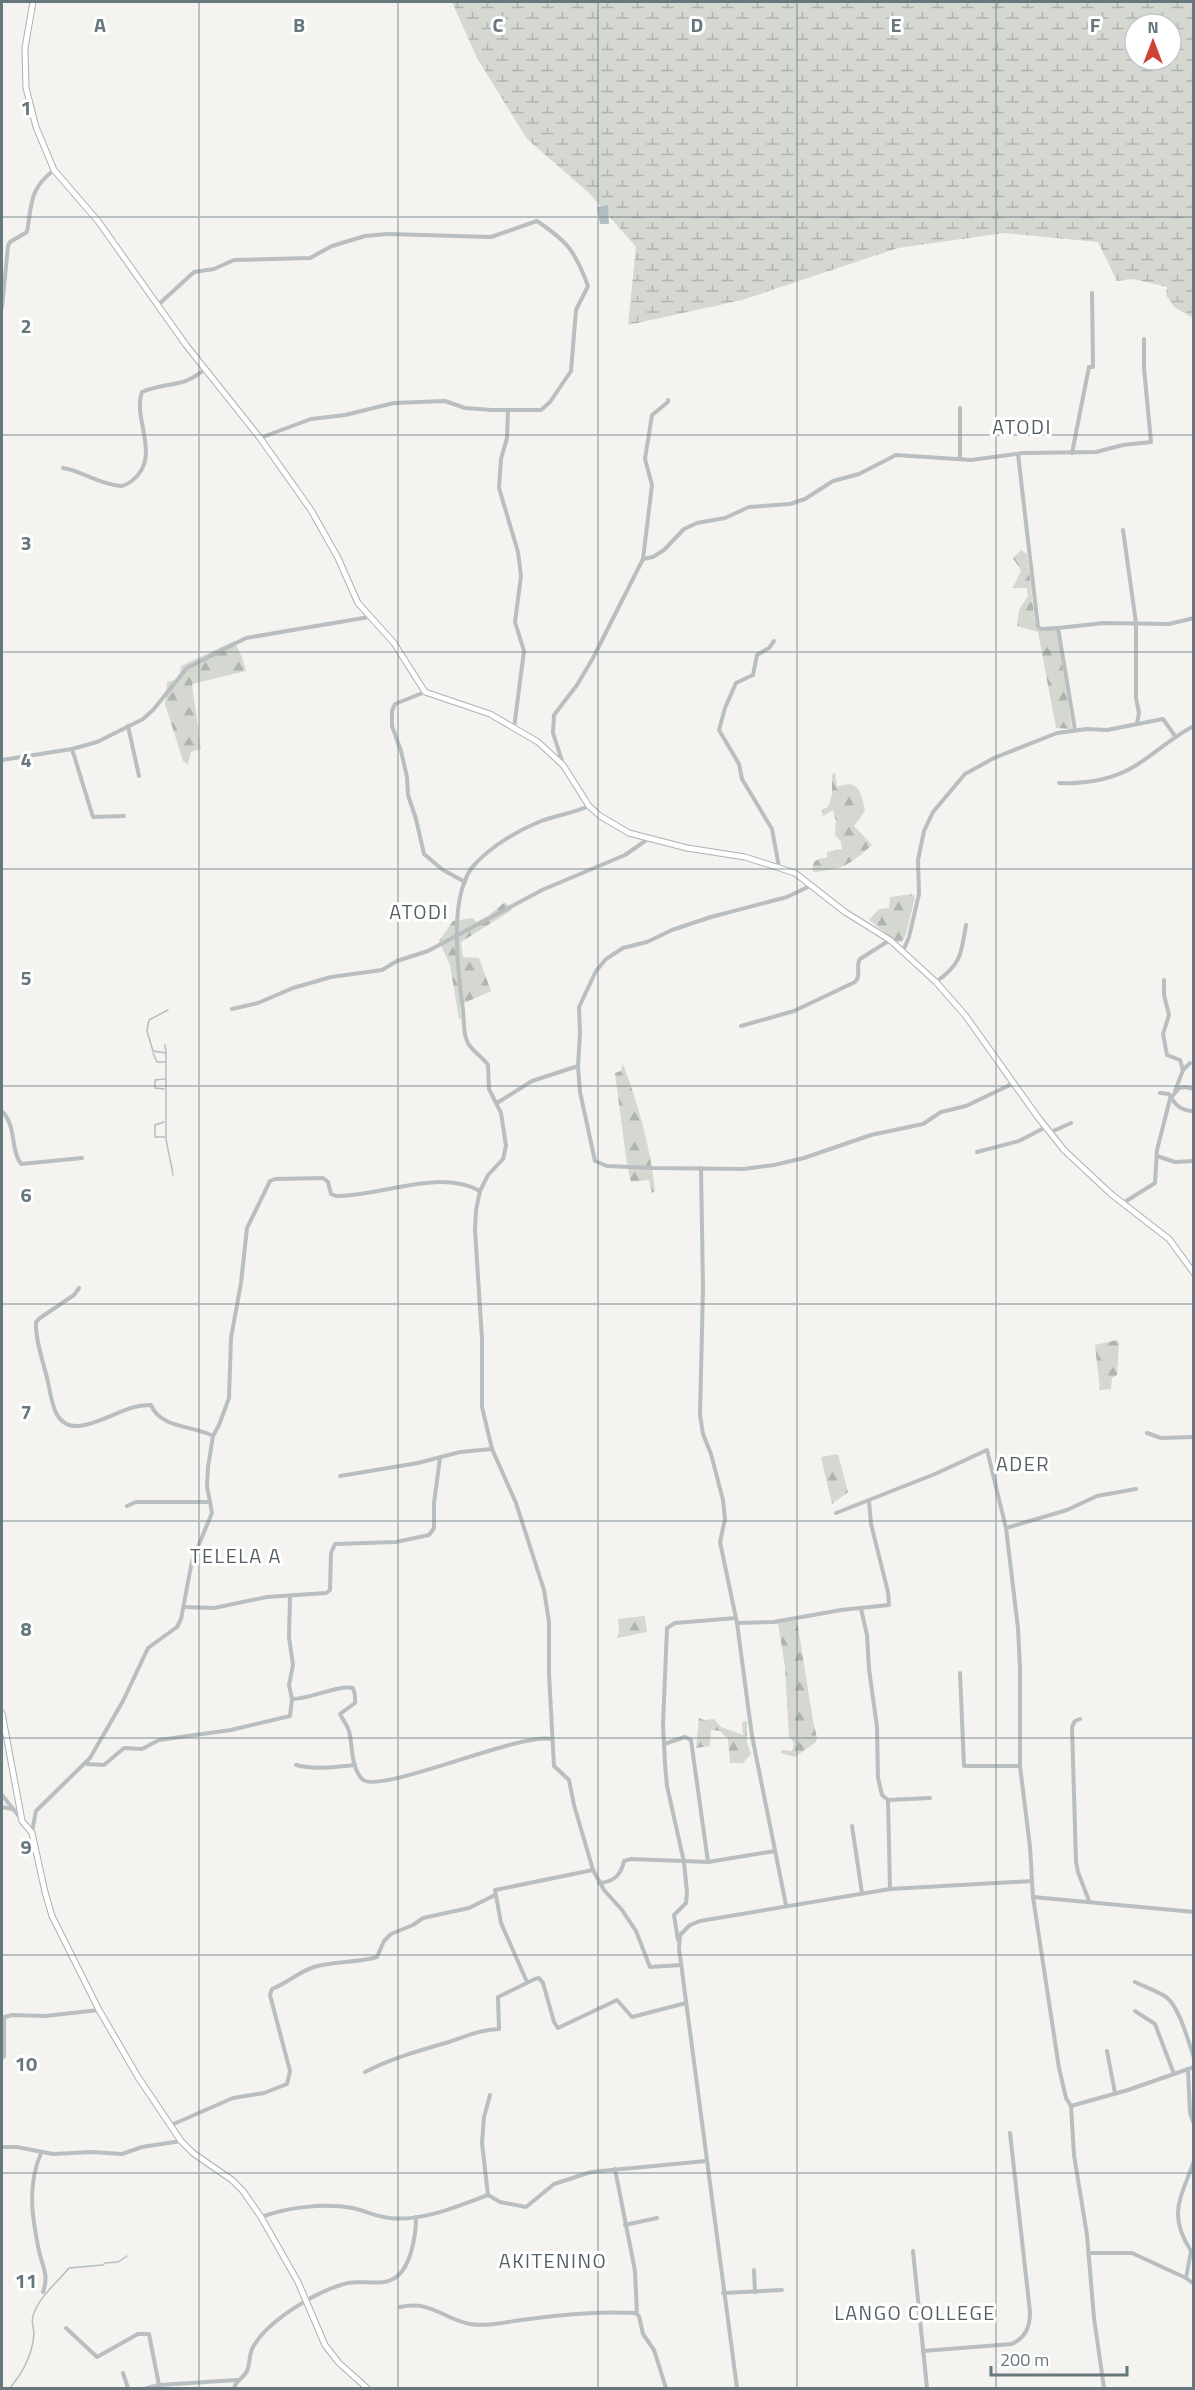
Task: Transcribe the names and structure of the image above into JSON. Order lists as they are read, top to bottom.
{
  "districts": [
    "ATODI",
    "ATODI",
    "ADER",
    "TELELA A",
    "AKITENINO",
    "LANGO COLLEGE"
  ],
  "scale_bar": "200 m",
  "north": "top",
  "grid": {
    "columns": [
      "A",
      "B",
      "C",
      "D",
      "E",
      "F"
    ],
    "rows": [
      "1",
      "2",
      "3",
      "4",
      "5",
      "6",
      "7",
      "8",
      "9",
      "10",
      "11"
    ]
  }
}
